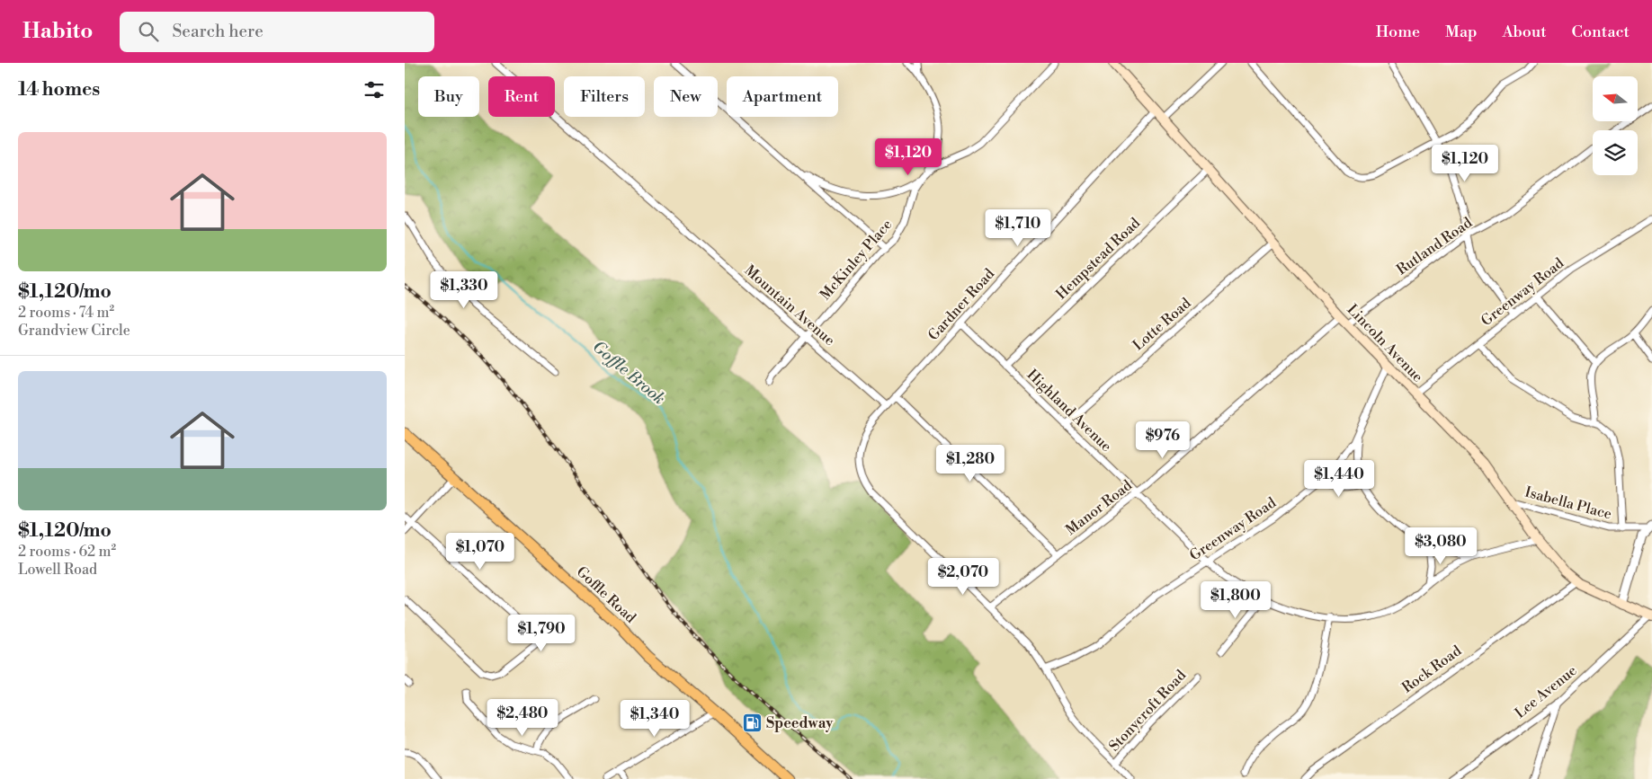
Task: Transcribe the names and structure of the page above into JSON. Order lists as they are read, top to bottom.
{
  "streets": {
    "main road": ["Lincoln Avenue", "Goffle Road"],
    "street": [
      "Rutland Road",
      "Hempstead Road",
      "McKinley Place",
      "Greenway Road",
      "Gardner Road",
      "Mountain Avenue",
      "Lotte Road",
      "Highland Avenue",
      "Isabella Place",
      "Manor Road",
      "Rock Road",
      "Lee Avenue",
      "Stonycroft Road"
    ]
  },
  "crossings": [
    ["Rutland Road", "Lincoln Avenue"],
    ["Hempstead Road", "Lincoln Avenue"],
    ["Hempstead Road", "Highland Avenue"],
    ["McKinley Place", "Mountain Avenue"],
    ["Greenway Road", "Lincoln Avenue"],
    ["Greenway Road", "Highland Avenue"],
    ["Gardner Road", "Lincoln Avenue"],
    ["Gardner Road", "Highland Avenue"],
    ["Lotte Road", "Lincoln Avenue"],
    ["Lotte Road", "Highland Avenue"],
    ["Lincoln Avenue", "Highland Avenue"],
    ["Lincoln Avenue", "Isabella Place"],
    ["Lincoln Avenue", "Manor Road"],
    ["Lincoln Avenue", "Rock Road"],
    ["Lincoln Avenue", "Lee Avenue"],
    ["Highland Avenue", "Manor Road"]
  ],
  "water": ["Goffle Brook"],
  "places": {
    "fuel station": ["Speedway"]
  },
  "north": "left",
  "page": {
    "header": "Habito",
    "search": "Search here",
    "nav": [
      "Home",
      "Map",
      "About",
      "Contact"
    ],
    "heading": "14 homes",
    "chip": [
      "Buy",
      "Rent",
      "Filters",
      "New",
      "Apartment"
    ],
    "list": [
      {
        "name": "$1,120/mo",
        "note": "2 rooms · 74 m² · Grandview Circle"
      },
      {
        "name": "$1,120/mo",
        "note": "2 rooms · 62 m² · Lowell Road"
      }
    ],
    "price": [
      "$1,120",
      "$1,120",
      "$1,710",
      "$1,330",
      "$976",
      "$1,280",
      "$1,440",
      "$3,080",
      "$1,070",
      "$2,070",
      "$1,800",
      "$1,790",
      "$2,480",
      "$1,340"
    ]
  }
}
